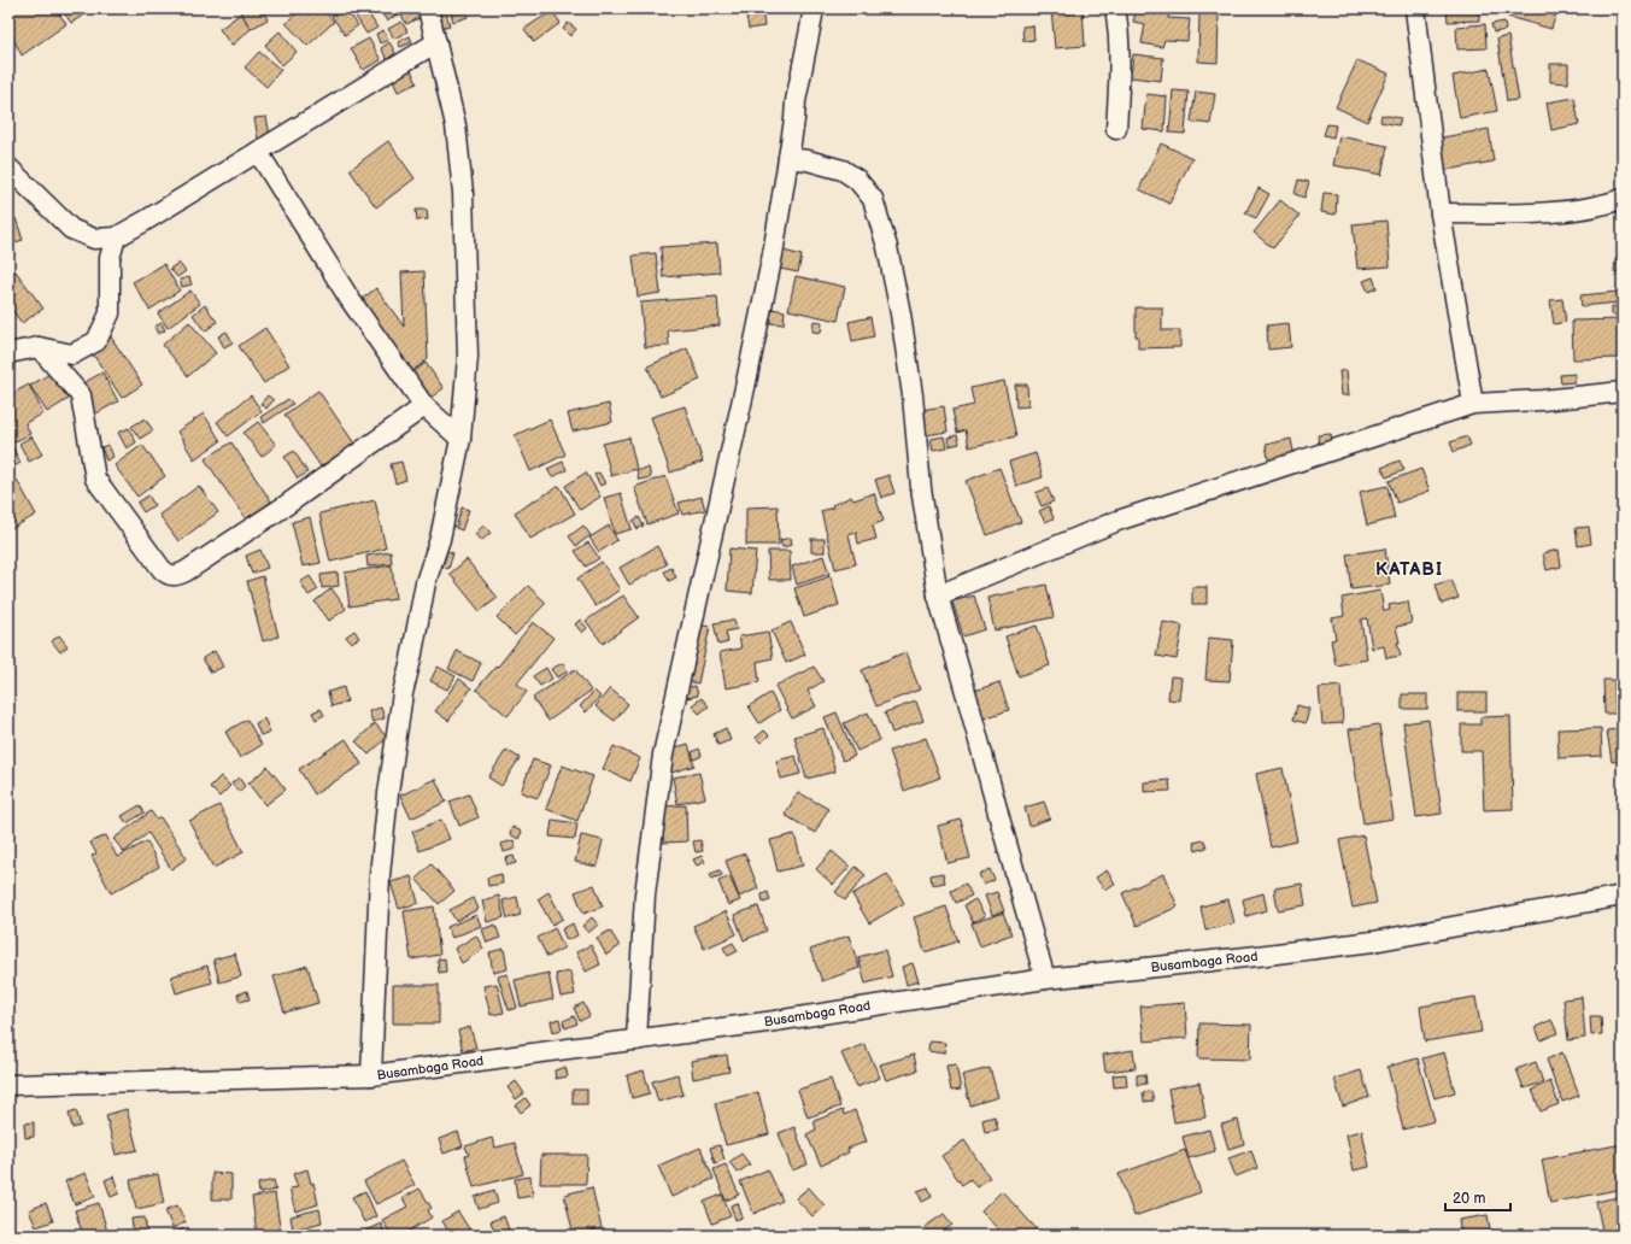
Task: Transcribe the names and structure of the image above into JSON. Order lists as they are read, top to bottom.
{
  "streets": {
    "street": ["Busambaga Road"]
  },
  "districts": ["KATABI"],
  "scale_bar": "20 m"
}
